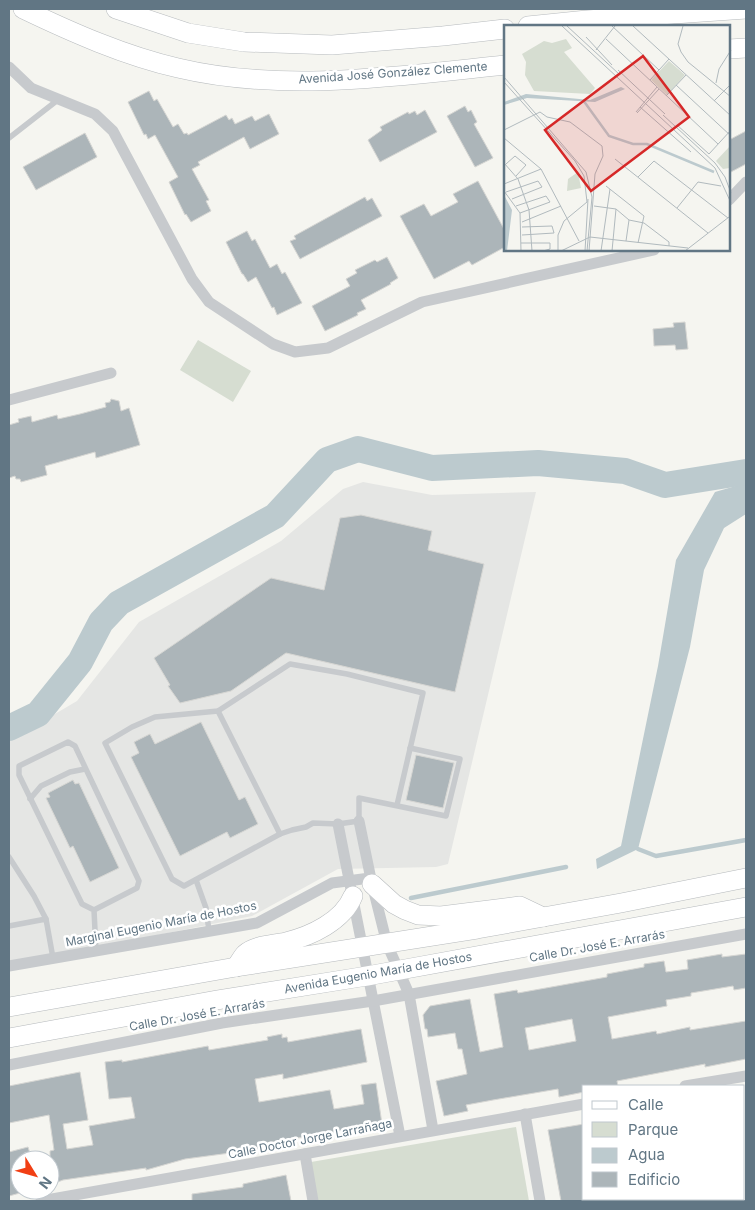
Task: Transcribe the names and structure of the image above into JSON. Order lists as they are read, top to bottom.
{
  "streets": {
    "main road": ["Avenida José González Clemente", "Avenida Eugenio María de Hostos"],
    "street": ["Marginal Eugenio María de Hostos", "Calle Dr. José E. Arrarás", "Calle Doctor Jorge Larrañaga"]
  },
  "legend": [
    "Calle",
    "Parque",
    "Agua",
    "Edificio"
  ],
  "north": "bottom right"
}
